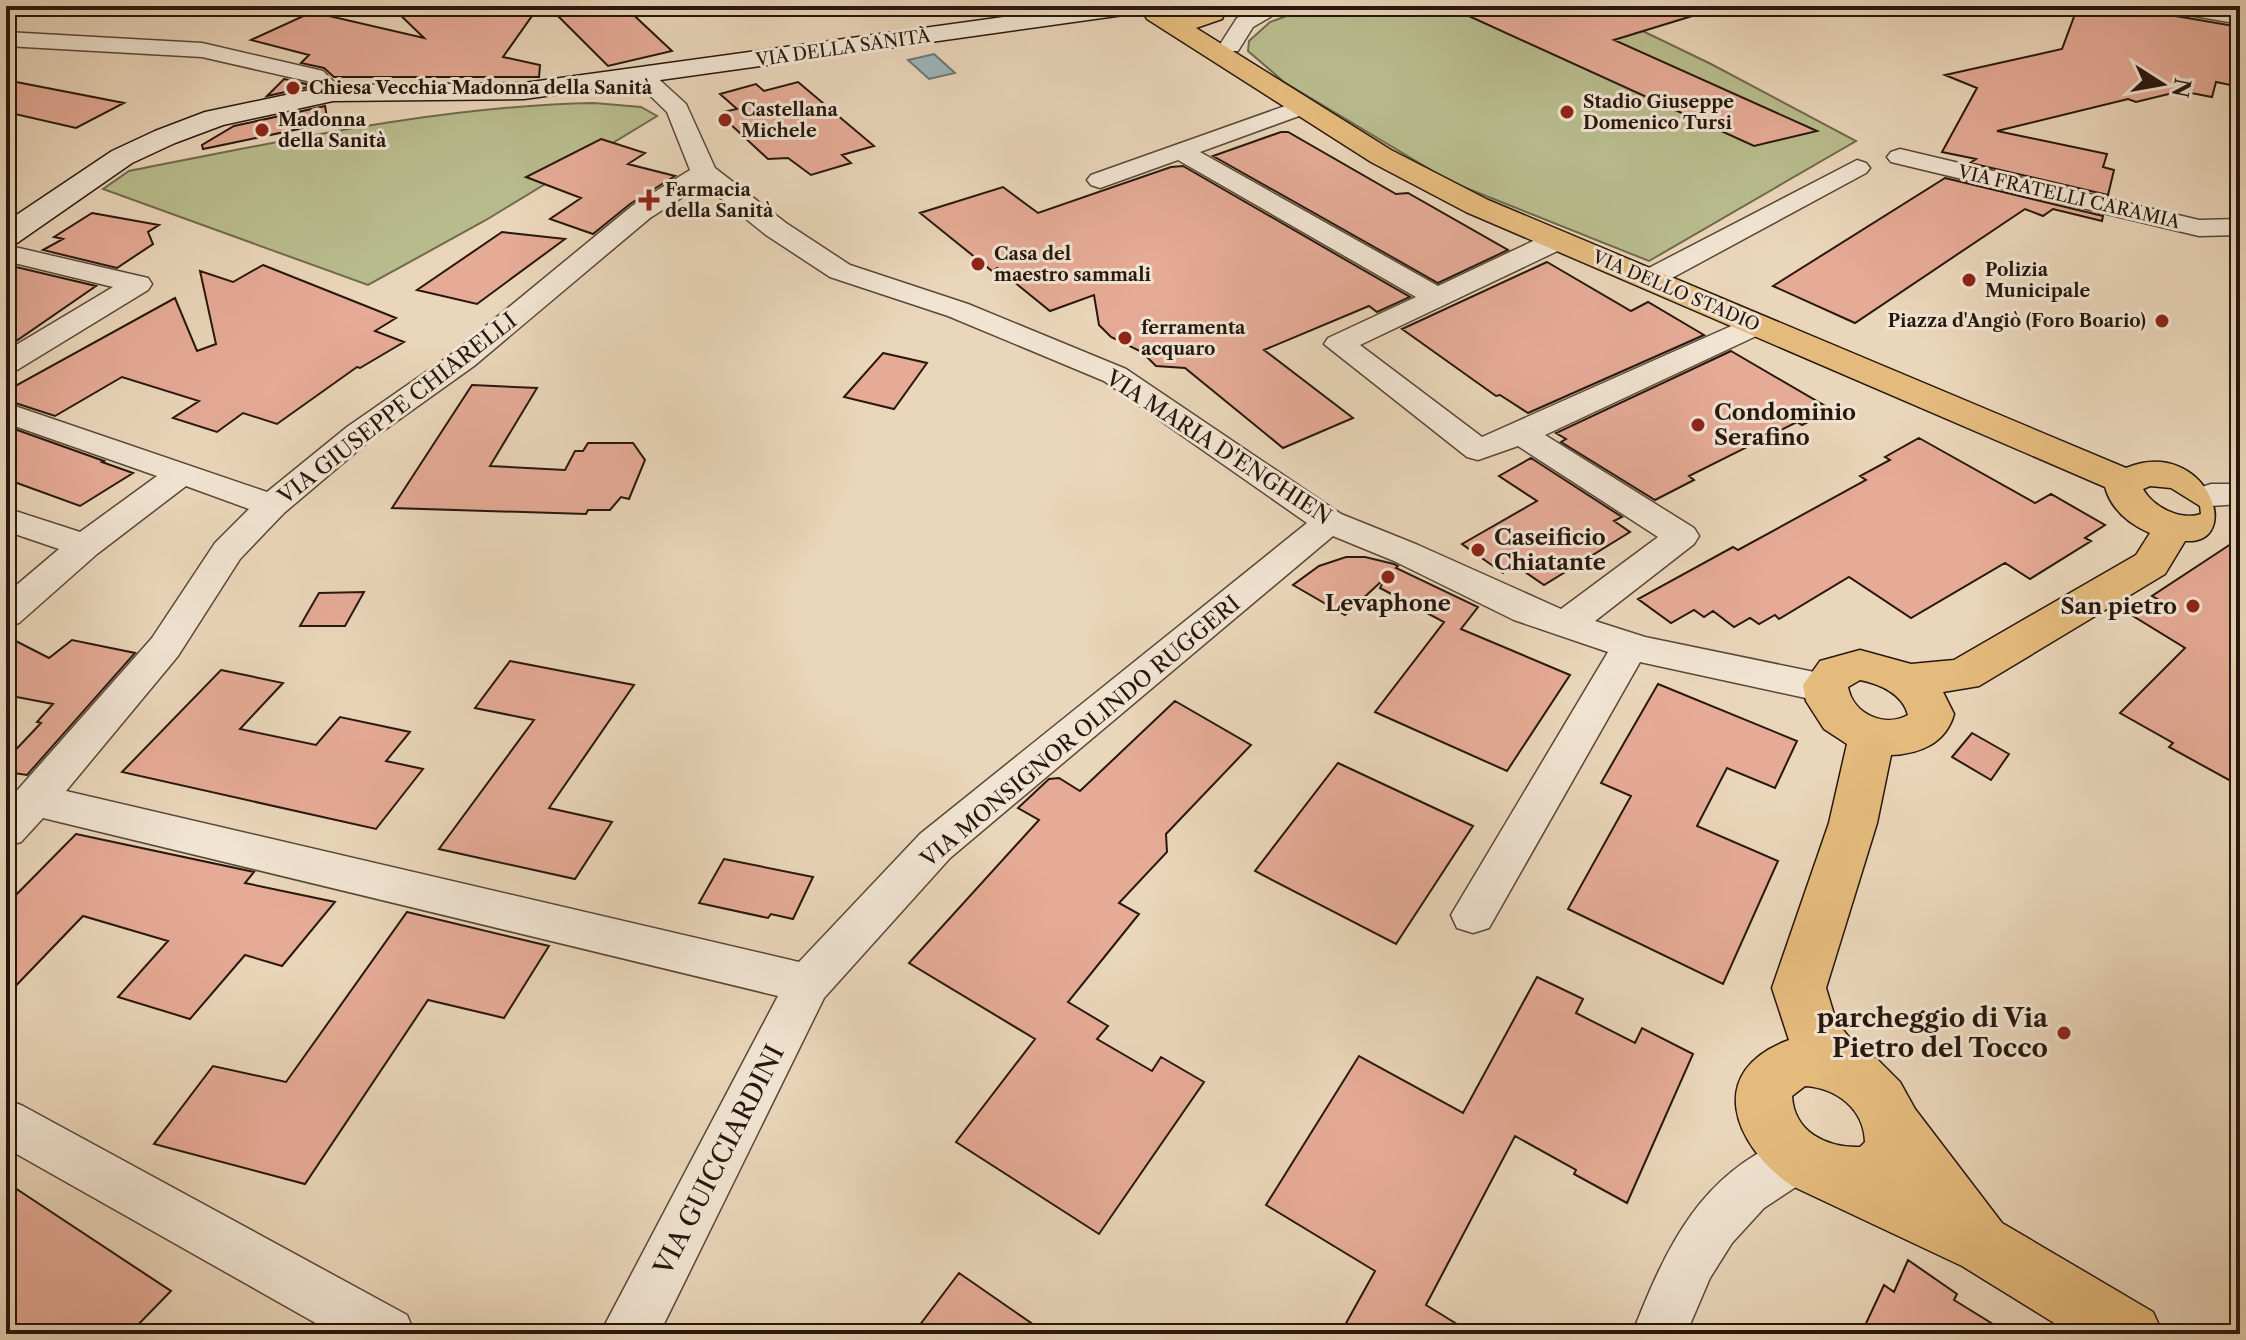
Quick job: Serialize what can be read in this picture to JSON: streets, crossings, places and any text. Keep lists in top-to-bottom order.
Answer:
{
  "streets": {
    "main road": ["VIA DELLA SANITÀ", "VIA DELLO STADIO"],
    "street": [
      "VIA FRATELLI CARAMIA",
      "VIA GIUSEPPE CHIARELLI",
      "VIA MARIA D'ENGHIEN",
      "VIA MONSIGNOR OLINDO RUGGERI",
      "VIA GUICCIARDINI"
    ]
  },
  "crossings": [
    ["VIA DELLA SANITÀ", "VIA DELLO STADIO"],
    ["VIA DELLA SANITÀ", "VIA MARIA D'ENGHIEN"],
    ["VIA GIUSEPPE CHIARELLI", "VIA MARIA D'ENGHIEN"],
    ["VIA MARIA D'ENGHIEN", "VIA MONSIGNOR OLINDO RUGGERI"],
    ["VIA MONSIGNOR OLINDO RUGGERI", "VIA GUICCIARDINI"]
  ],
  "places": {
    "other": [
      "Chiesa Vecchia Madonna della Sanità",
      "Stadio Giuseppe Domenico Tursi",
      "Castellana Michele",
      "Madonna della Sanità",
      "Casa del maestro sammali",
      "Polizia Municipale",
      "Piazza d'Angiò (Foro Boario)",
      "ferramenta acquaro",
      "Condominio Serafino",
      "Caseificio Chiatante",
      "Levaphone",
      "San pietro",
      "parcheggio di Via Pietro del Tocco"
    ],
    "health": ["Farmacia della Sanità"]
  },
  "north": "right"
}
